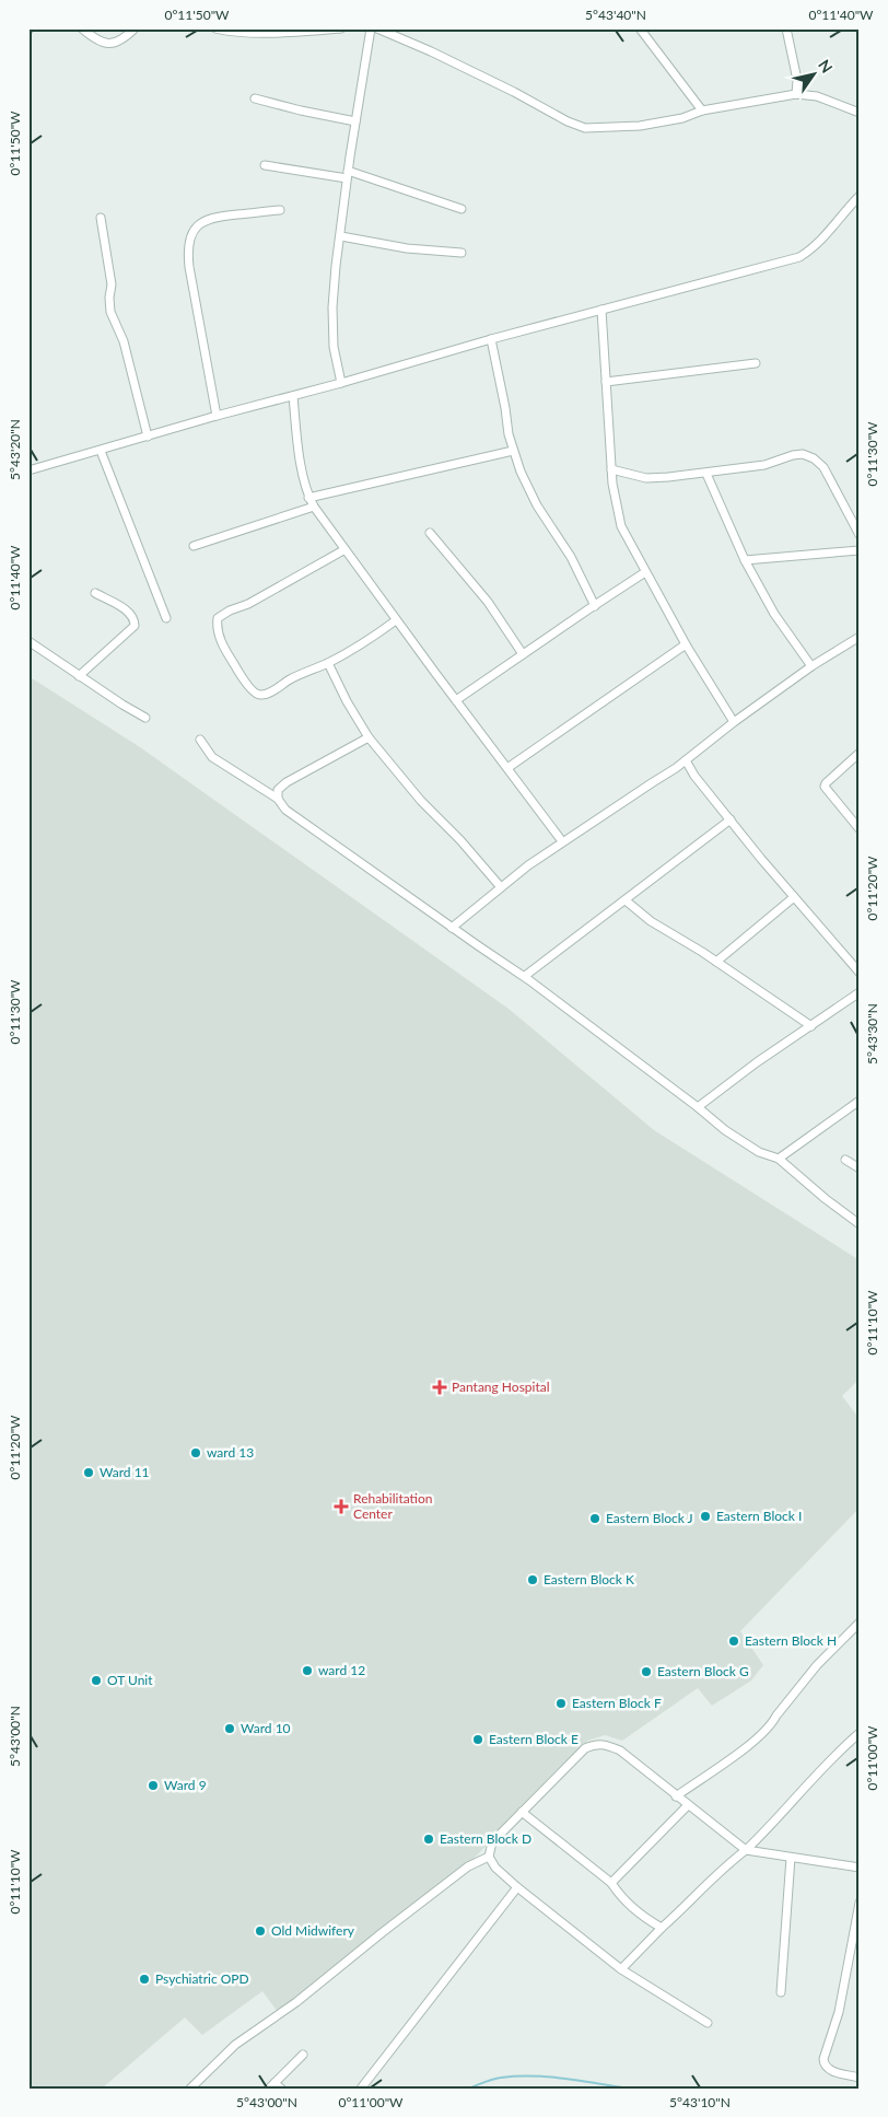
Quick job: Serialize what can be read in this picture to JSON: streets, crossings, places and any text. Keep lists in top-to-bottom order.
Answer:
{
  "places": {
    "health": ["Pantang Hospital", "Rehabilitation Center"],
    "other": [
      "ward 13",
      "Ward 11",
      "Eastern Block I",
      "Eastern Block J",
      "Eastern Block K",
      "Eastern Block H",
      "ward 12",
      "Eastern Block G",
      "OT Unit",
      "Eastern Block F",
      "Ward 10",
      "Eastern Block E",
      "Ward 9",
      "Eastern Block D",
      "Old Midwifery",
      "Psychiatric OPD"
    ]
  },
  "north": "top right",
  "coordinates": [
    "0°11'50\"W",
    "5°43'40\"N",
    "0°11'40\"W",
    "5°43'20\"N",
    "0°11'30\"W",
    "0°11'20\"W",
    "5°43'30\"N",
    "0°11'10\"W",
    "5°43'00\"N",
    "0°11'00\"W",
    "5°43'10\"N"
  ]
}
